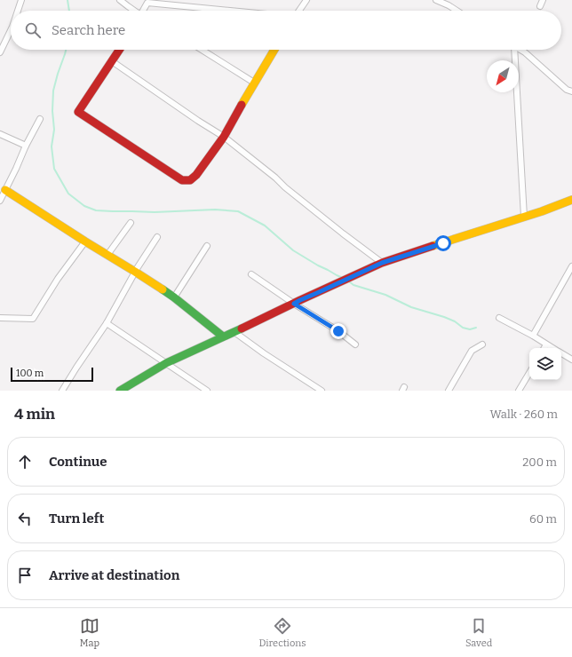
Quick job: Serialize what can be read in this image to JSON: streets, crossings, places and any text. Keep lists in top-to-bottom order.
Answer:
{
  "scale_bar": "100 m",
  "north": "bottom left",
  "page": {
    "search": "Search here",
    "scale": "100 m",
    "heading": ["4 min", "Walk · 260 m"],
    "list": [
      ["Continue", "200 m"],
      ["Turn left", "60 m"],
      "Arrive at destination"
    ],
    "nav": ["Map", "Directions", "Saved"]
  }
}
